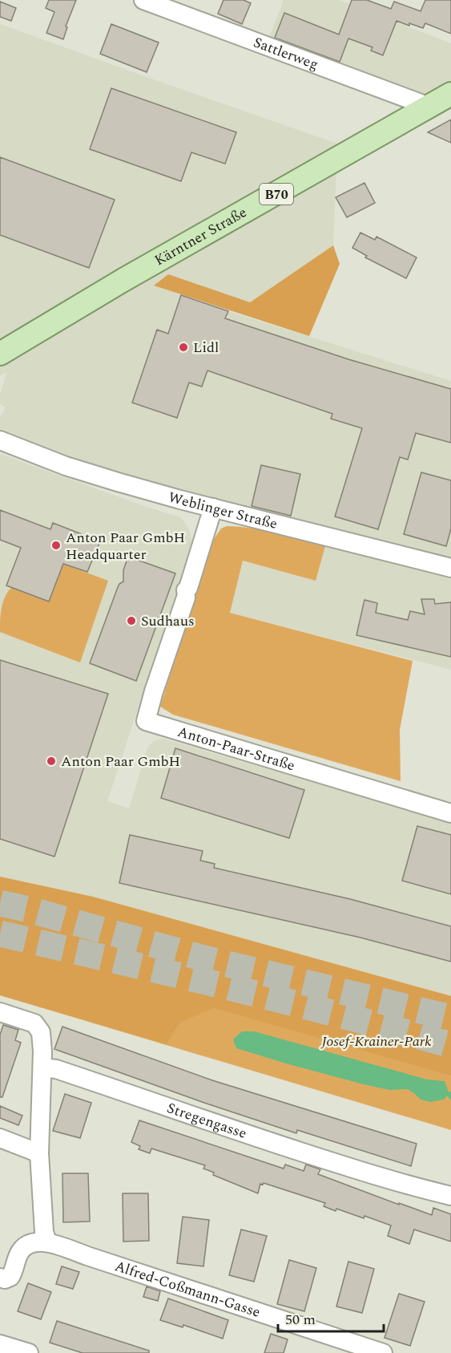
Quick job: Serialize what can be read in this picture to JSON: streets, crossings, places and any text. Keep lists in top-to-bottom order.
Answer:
{
  "streets": {
    "main road": ["B70", "Kärntner Straße"],
    "street": [
      "Sattlerweg",
      "Weblinger Straße",
      "Anton-Paar-Straße",
      "Stregengasse",
      "Alfred-Coßmann-Gasse"
    ]
  },
  "crossings": [
    ["Sattlerweg", "Kärntner Straße"],
    ["Weblinger Straße", "Anton-Paar-Straße"]
  ],
  "parks": ["Josef-Krainer-Park"],
  "places": [
    "Lidl",
    "Anton Paar GmbH Headquarter",
    "Sudhaus",
    "Anton Paar GmbH"
  ],
  "scale_bar": "50 m"
}
